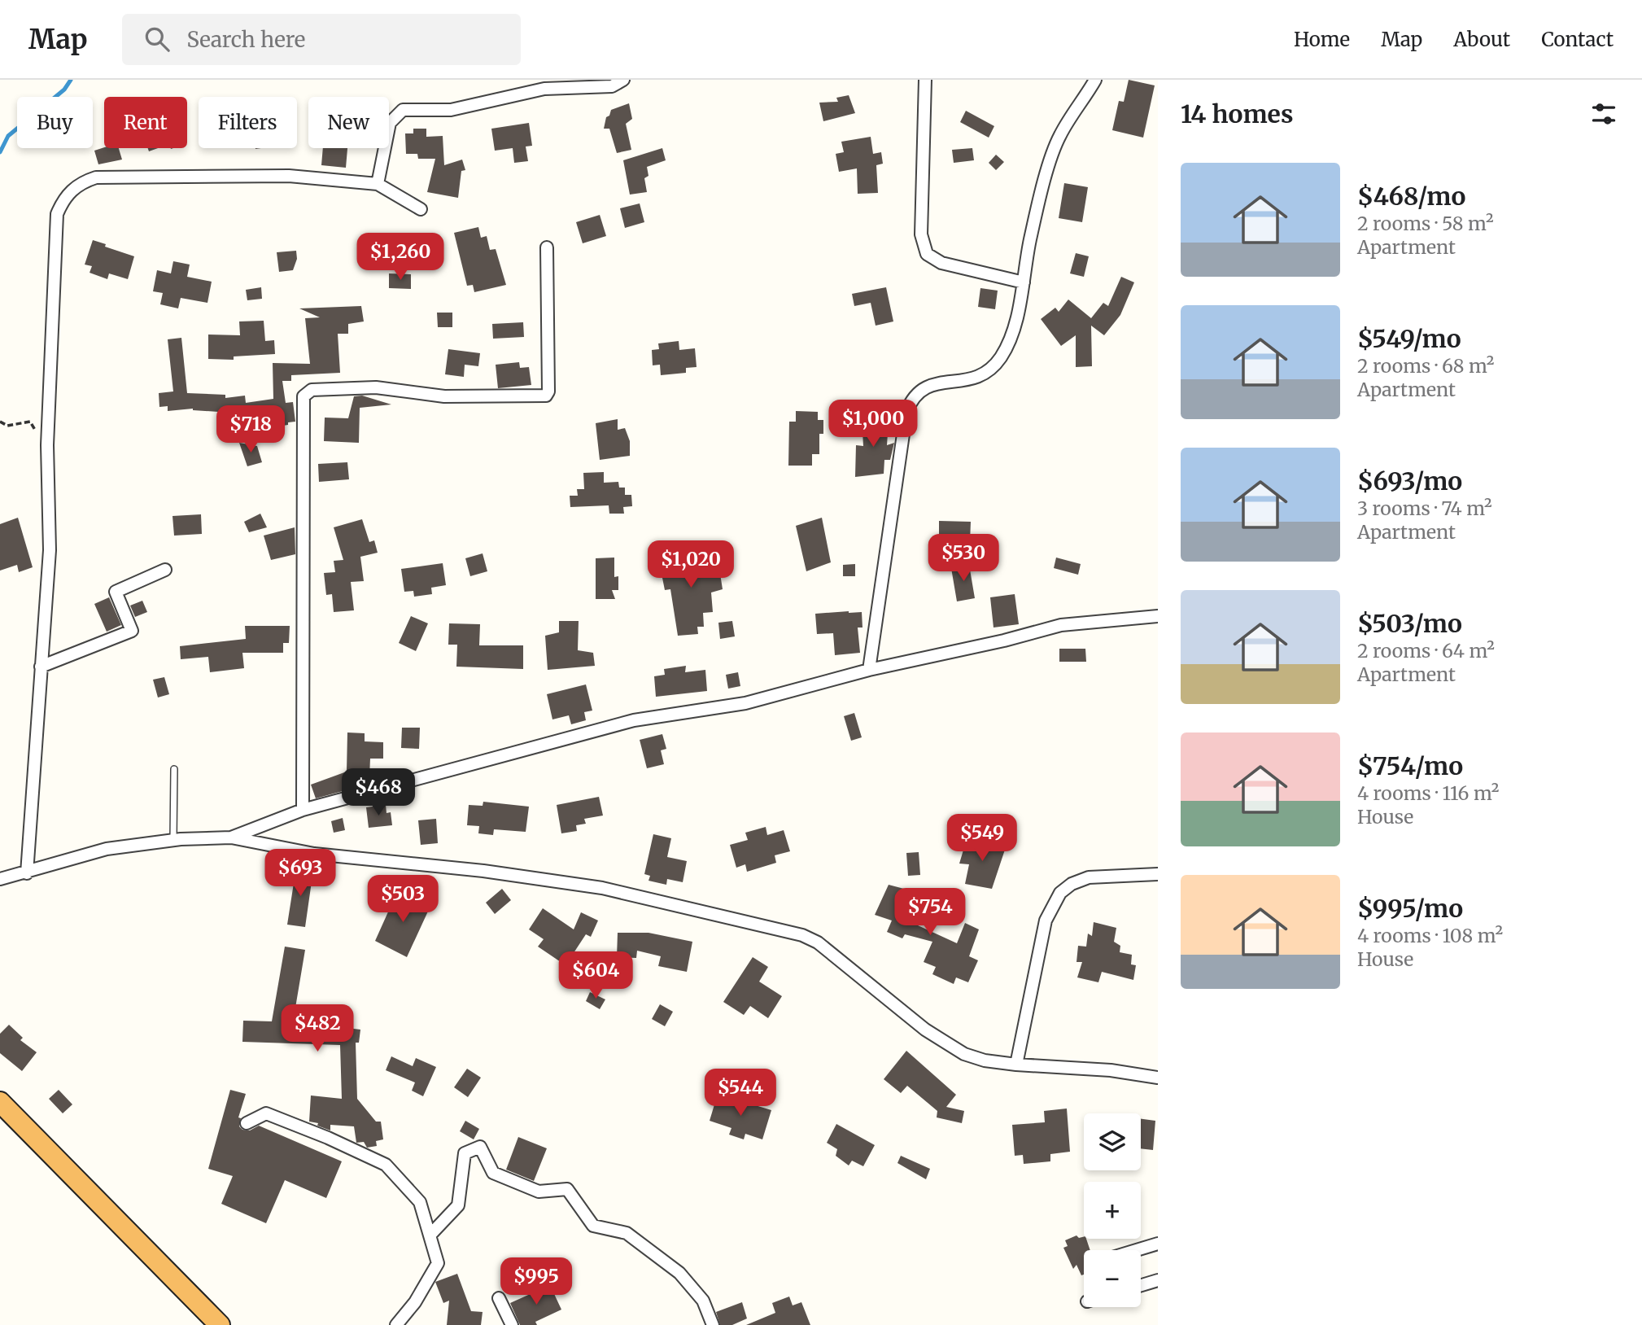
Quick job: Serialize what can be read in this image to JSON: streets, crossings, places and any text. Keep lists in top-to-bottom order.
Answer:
{
  "page": {
    "header": "Map",
    "search": "Search here",
    "nav": [
      "Home",
      "Map",
      "About",
      "Contact"
    ],
    "heading": "14 homes",
    "chip": [
      "Buy",
      "Rent",
      "Filters",
      "New"
    ],
    "list": [
      {
        "name": "$468/mo",
        "note": "2 rooms · 58 m² · Apartment"
      },
      {
        "name": "$549/mo",
        "note": "2 rooms · 68 m² · Apartment"
      },
      {
        "name": "$693/mo",
        "note": "3 rooms · 74 m² · Apartment"
      },
      {
        "name": "$503/mo",
        "note": "2 rooms · 64 m² · Apartment"
      },
      {
        "name": "$754/mo",
        "note": "4 rooms · 116 m² · House"
      },
      {
        "name": "$995/mo",
        "note": "4 rooms · 108 m² · House"
      }
    ],
    "price": [
      "$1,260",
      "$1,000",
      "$718",
      "$530",
      "$1,020",
      "$468",
      "$549",
      "$693",
      "$503",
      "$754",
      "$604",
      "$482",
      "$544",
      "$995"
    ],
    "map_buttons": ["+", "−"]
  }
}
